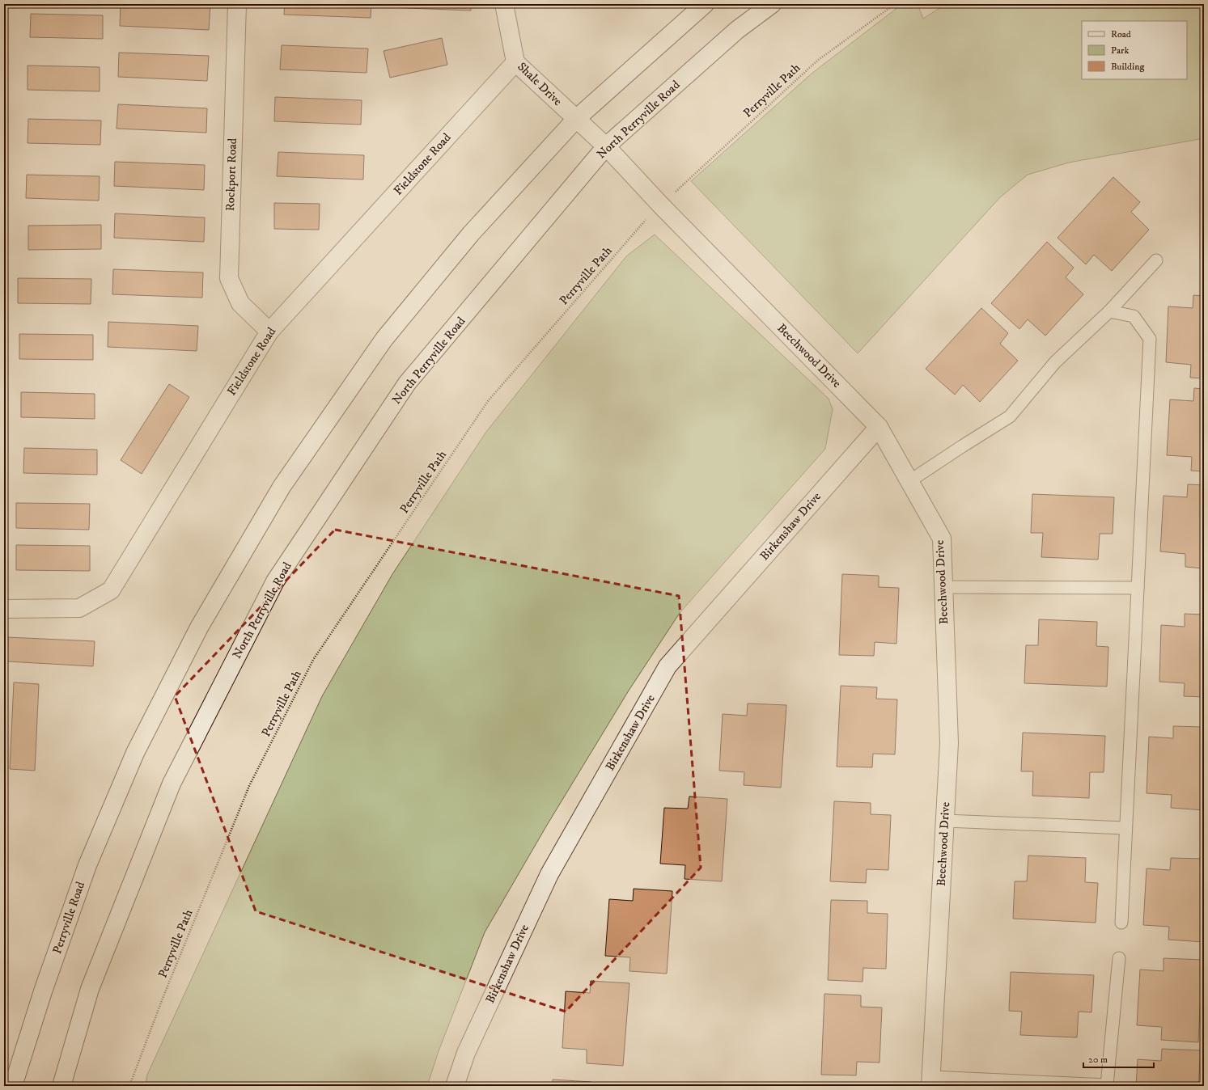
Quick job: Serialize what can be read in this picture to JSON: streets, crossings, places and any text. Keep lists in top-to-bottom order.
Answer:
{
  "streets": {
    "street": [
      "Shale Drive",
      "North Perryville Road",
      "Fieldstone Road",
      "Rockport Road",
      "Beechwood Drive",
      "Birkenshaw Drive",
      "Perryville Road"
    ],
    "path": ["Perryville Path"]
  },
  "crossings": [
    ["Shale Drive", "North Perryville Road"],
    ["Shale Drive", "Fieldstone Road"],
    ["Shale Drive", "Beechwood Drive"],
    ["Shale Drive", "Perryville Road"],
    ["Perryville Path", "Beechwood Drive"],
    ["North Perryville Road", "Beechwood Drive"],
    ["Fieldstone Road", "Rockport Road"],
    ["Beechwood Drive", "Birkenshaw Drive"]
  ],
  "legend": ["Road", "Park", "Building"],
  "scale_bar": "20 m"
}
